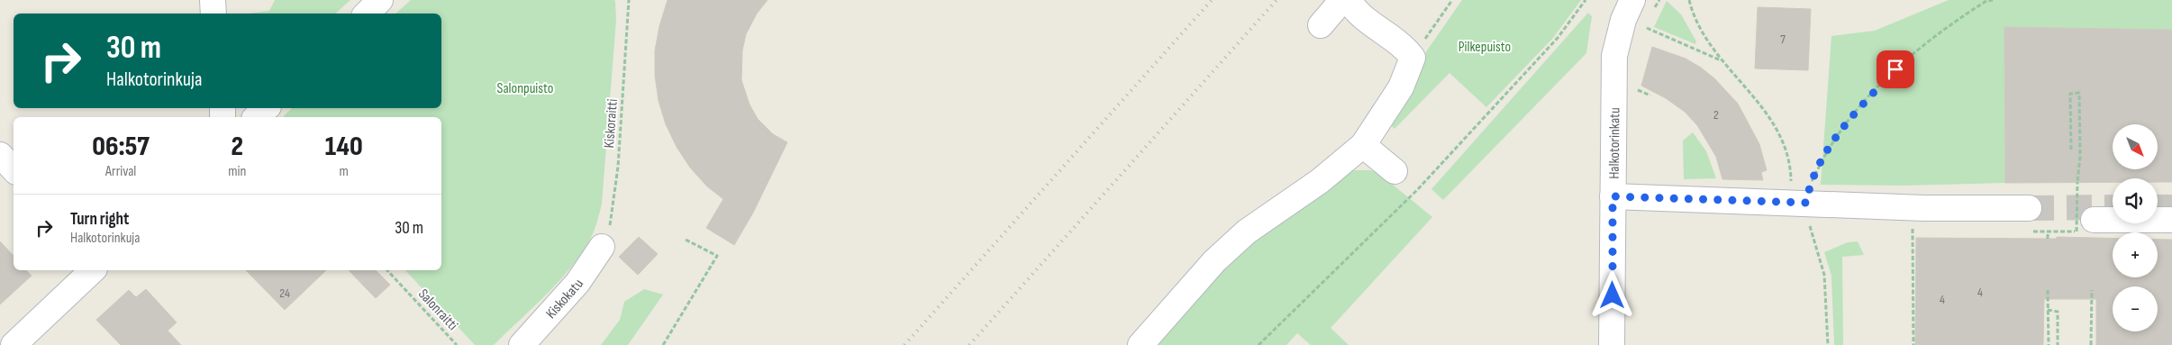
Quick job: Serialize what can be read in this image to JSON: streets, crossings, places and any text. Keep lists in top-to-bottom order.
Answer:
{
  "streets": {
    "street": ["Halkotorinkatu", "Kiskokatu"],
    "path": ["Kiskoraitti", "Salonraitti"]
  },
  "crossings": [
    ["Kiskoraitti", "Kiskokatu"]
  ],
  "parks": ["Pilkepuisto", "Salonpuisto"],
  "house_numbers": [
    "7",
    "2",
    "4",
    "24",
    "4"
  ],
  "north": "bottom right",
  "page": {
    "turn": ["30 m", "Halkotorinkuja"],
    "eta": [
      "06:57",
      "Arrival",
      "2",
      "min",
      "140",
      "m"
    ],
    "map_buttons": ["+", "−"],
    "list": [
      {
        "name": "Turn right",
        "note": "Halkotorinkuja",
        "value": "30 m"
      }
    ]
  }
}
